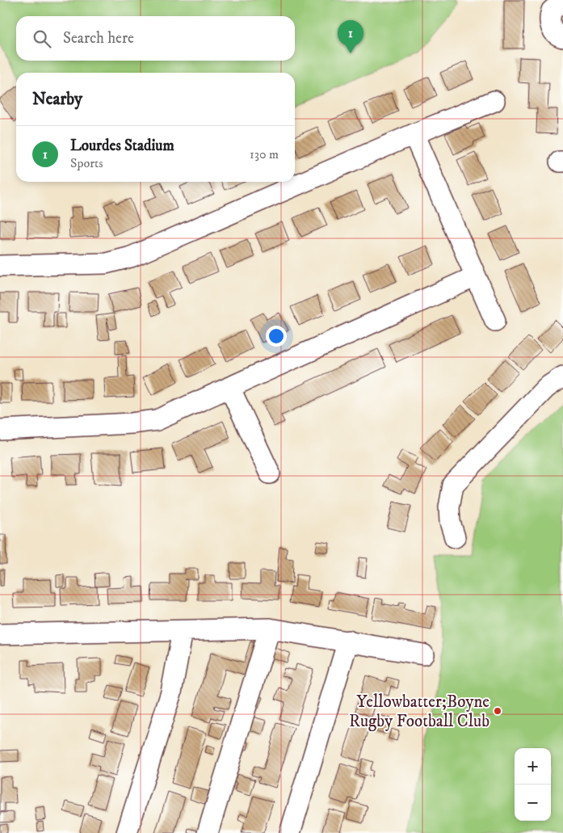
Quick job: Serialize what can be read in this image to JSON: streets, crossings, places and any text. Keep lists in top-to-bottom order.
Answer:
{
  "places": ["Yellowbatter;Boyne Rugby Football Club"],
  "page": {
    "search": "Search here",
    "pins": "1",
    "heading": "Nearby",
    "list": [
      {
        "mark": "1",
        "name": "Lourdes Stadium",
        "note": "Sports",
        "value": "130 m"
      }
    ],
    "map_buttons": ["+", "−"]
  }
}
